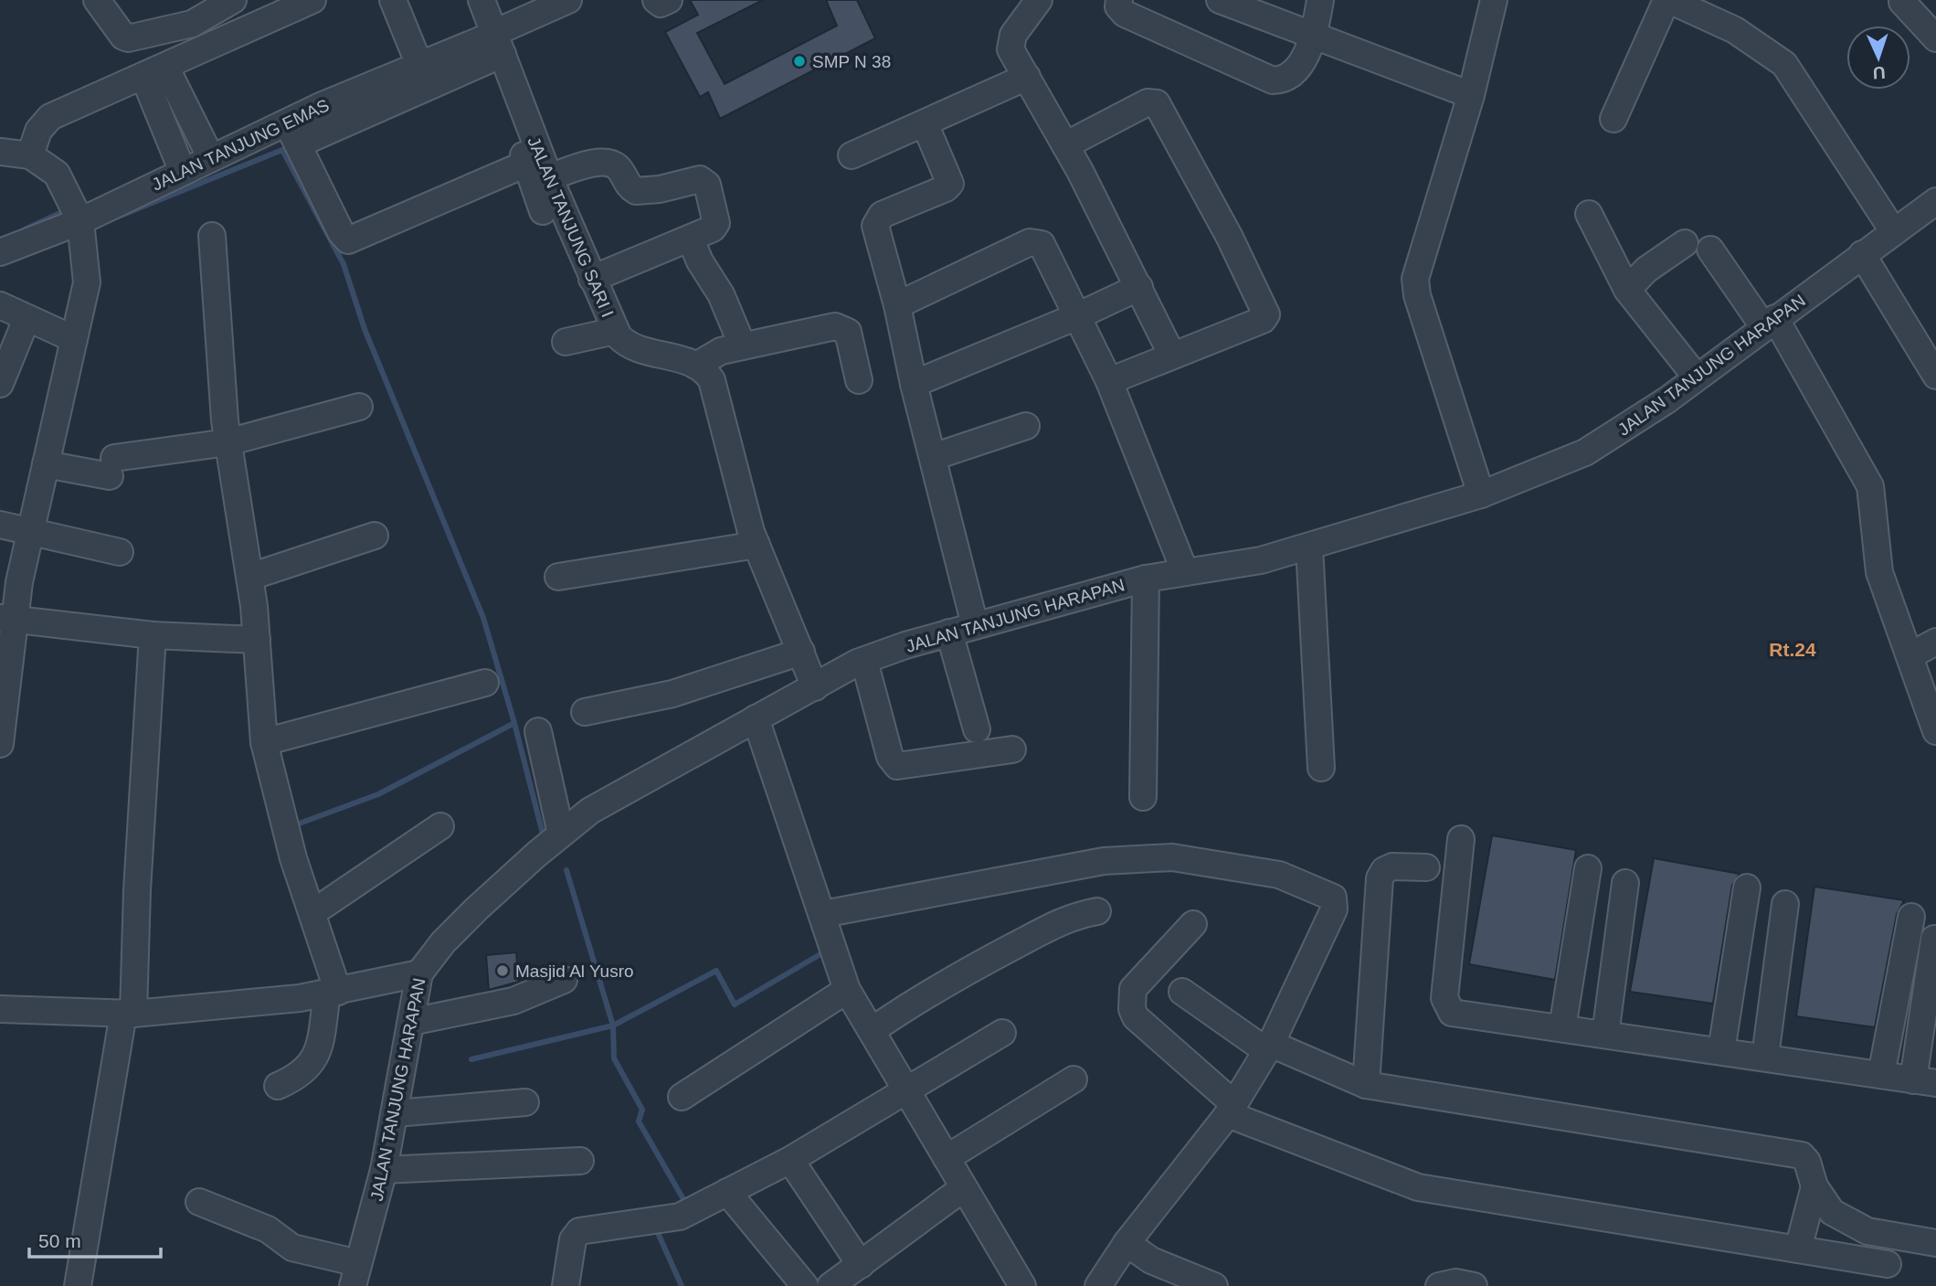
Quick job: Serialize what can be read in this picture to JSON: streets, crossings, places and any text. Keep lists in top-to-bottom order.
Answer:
{
  "streets": {
    "street": ["JALAN TANJUNG EMAS", "JALAN TANJUNG SARI I", "JALAN TANJUNG HARAPAN"]
  },
  "crossings": [
    ["JALAN TANJUNG EMAS", "JALAN TANJUNG SARI I"]
  ],
  "districts": ["Rt.24"],
  "places": ["SMP N 38", "Masjid Al Yusro"],
  "scale_bar": "50 m",
  "north": "bottom"
}
